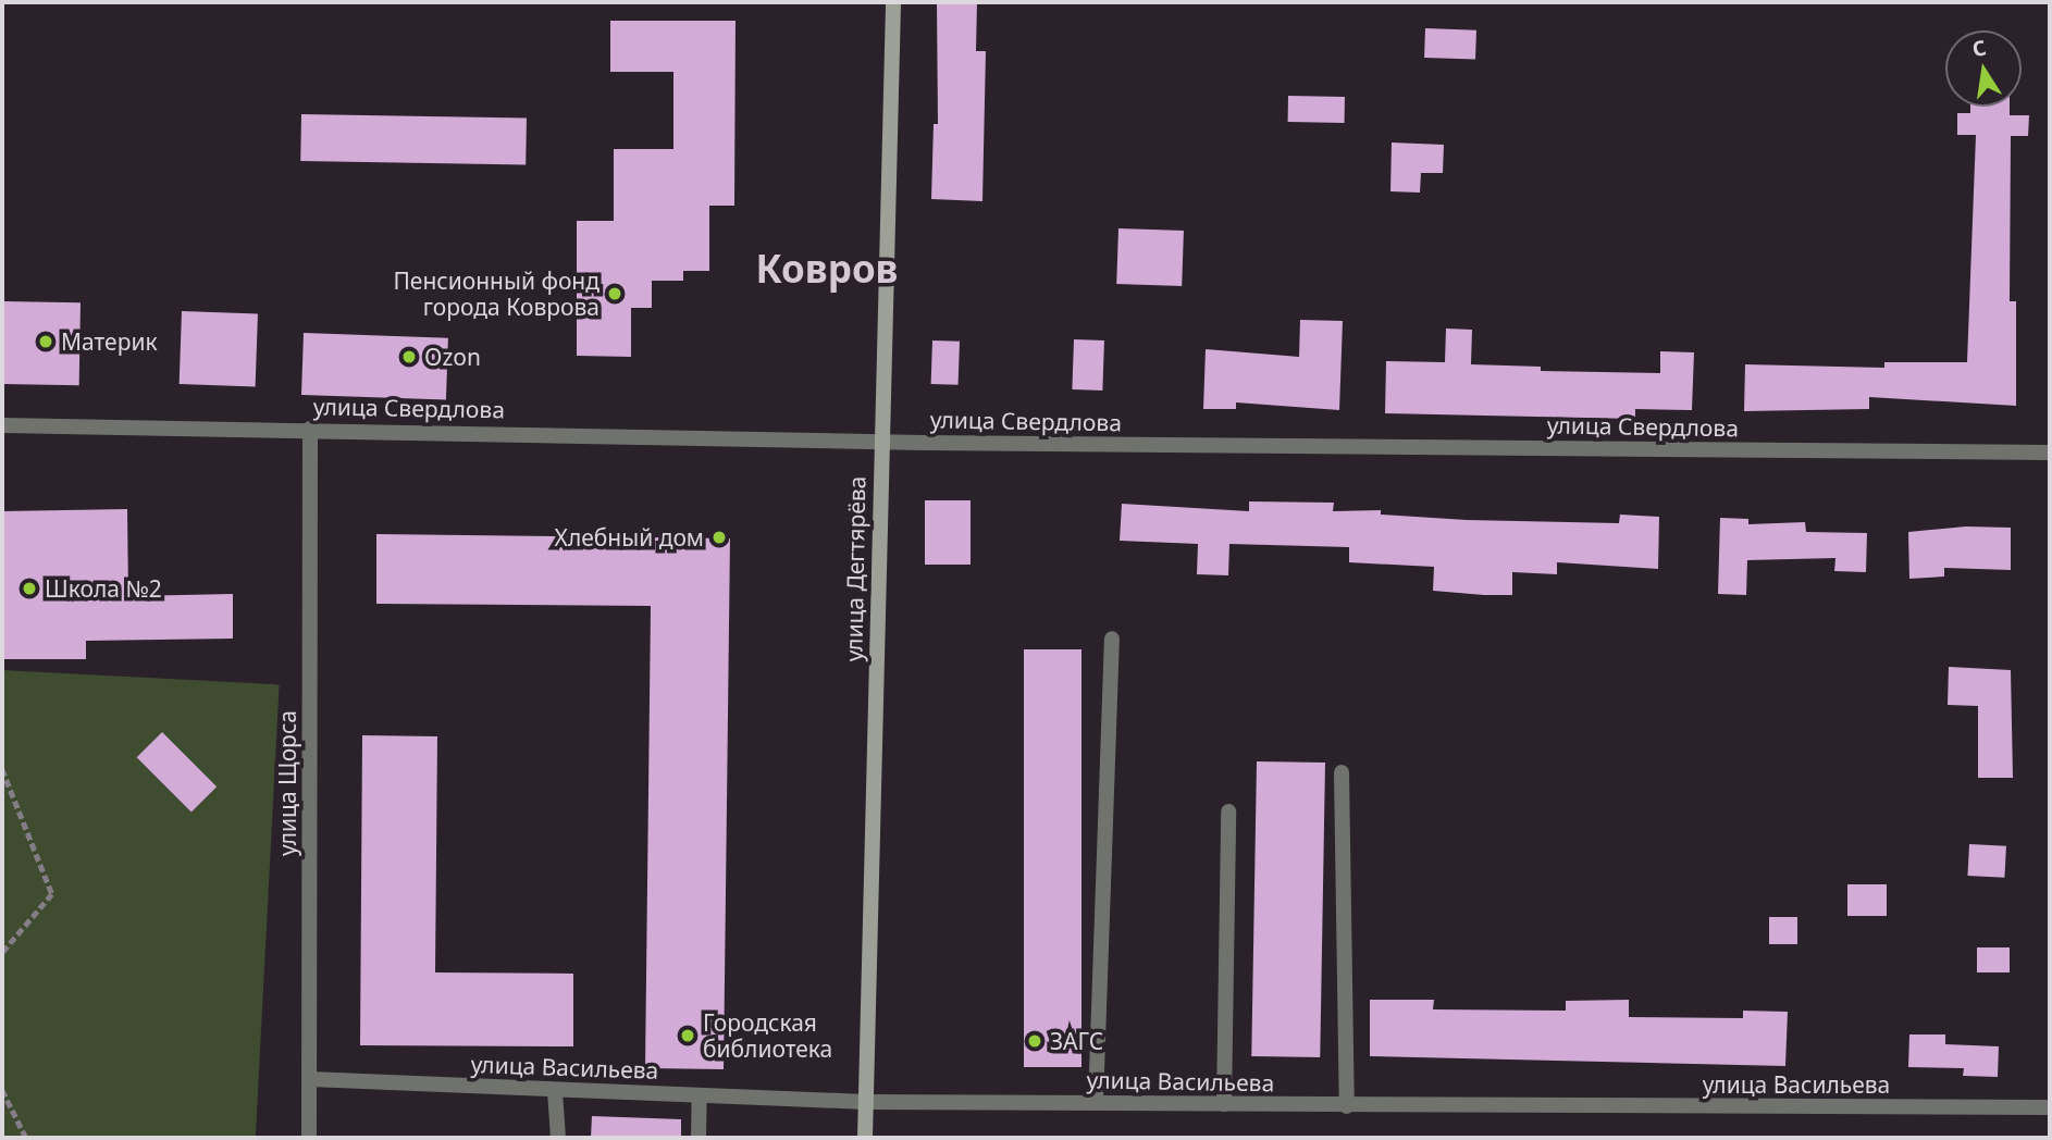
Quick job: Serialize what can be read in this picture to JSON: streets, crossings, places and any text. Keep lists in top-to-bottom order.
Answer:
{
  "streets": {
    "main road": ["улица Дегтярёва"],
    "street": ["улица Свердлова", "улица Щорса", "улица Васильева"]
  },
  "crossings": [
    ["улица Свердлова", "улица Дегтярёва"],
    ["улица Свердлова", "улица Щорса"],
    ["улица Дегтярёва", "улица Васильева"],
    ["улица Щорса", "улица Васильева"]
  ],
  "districts": ["Ковров"],
  "places": [
    "Пенсионный фонд города Коврова",
    "Материк",
    "Ozon",
    "Хлебный дом",
    "Школа №2",
    "Городская библиотека",
    "ЗАГС"
  ],
  "north": "top"
}
